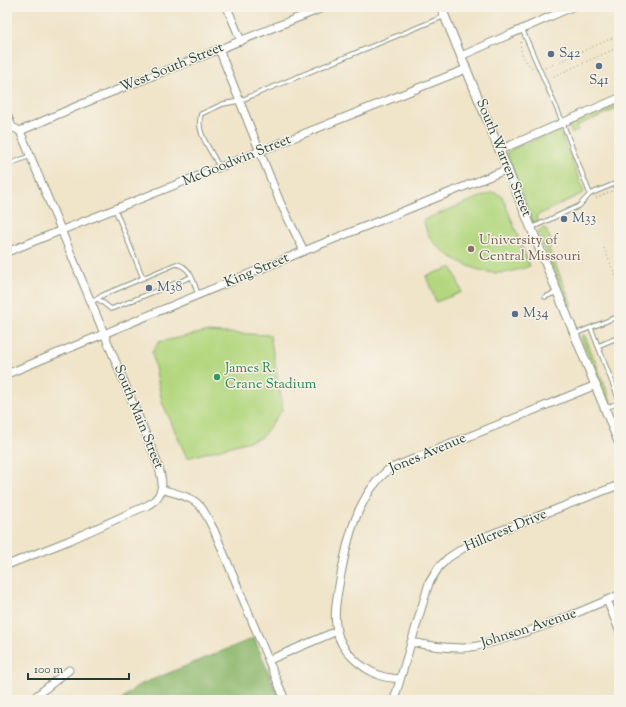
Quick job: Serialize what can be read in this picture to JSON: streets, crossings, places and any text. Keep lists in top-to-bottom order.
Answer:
{
  "streets": {
    "street": [
      "West South Street",
      "South Warren Street",
      "McGoodwin Street",
      "King Street",
      "South Main Street",
      "Jones Avenue",
      "Hillcrest Drive",
      "Johnson Avenue"
    ]
  },
  "crossings": [
    ["West South Street", "South Main Street"],
    ["South Warren Street", "McGoodwin Street"],
    ["South Warren Street", "King Street"],
    ["South Warren Street", "Jones Avenue"],
    ["McGoodwin Street", "South Main Street"],
    ["King Street", "South Main Street"],
    ["Jones Avenue", "Hillcrest Drive"],
    ["Hillcrest Drive", "Johnson Avenue"]
  ],
  "places": [
    "S42",
    "S41",
    "M33",
    "University of Central Missouri",
    "M38",
    "M34",
    "James R. Crane Stadium"
  ],
  "scale_bar": "100 m"
}
